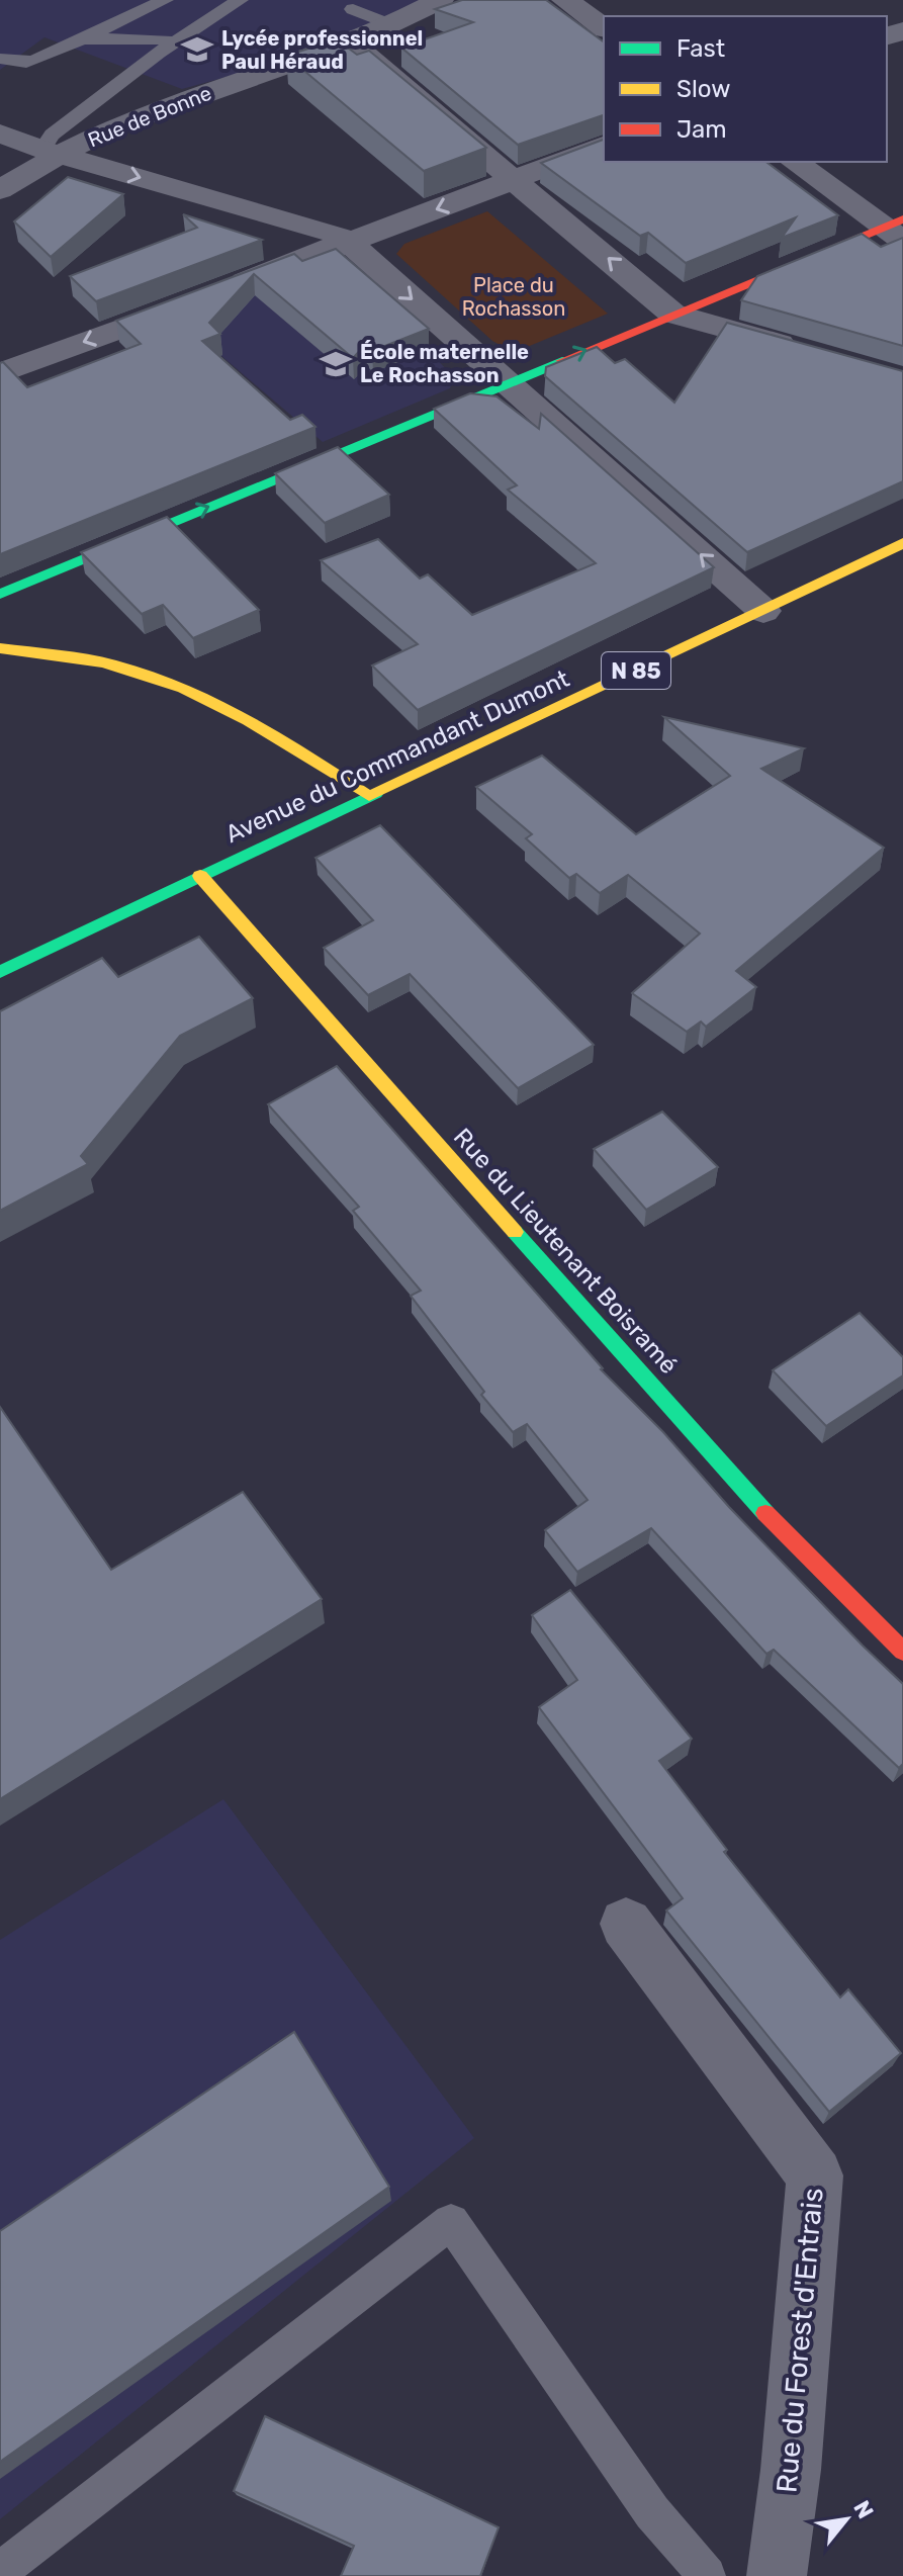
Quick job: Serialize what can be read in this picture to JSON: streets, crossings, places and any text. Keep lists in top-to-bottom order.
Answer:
{
  "streets": {
    "street": [
      "Rue de Bonne",
      "N 85",
      "Avenue du Commandant Dumont",
      "Rue du Lieutenant Boisramé",
      "Rue du Forest d'Entrais"
    ]
  },
  "crossings": [
    ["Avenue du Commandant Dumont", "Rue du Lieutenant Boisramé"]
  ],
  "parks": ["Place du Rochasson"],
  "places": {
    "school or university": ["Lycée professionnel Paul Héraud", "École maternelle Le Rochasson"]
  },
  "legend": ["Fast", "Slow", "Jam"],
  "north": "top right"
}
